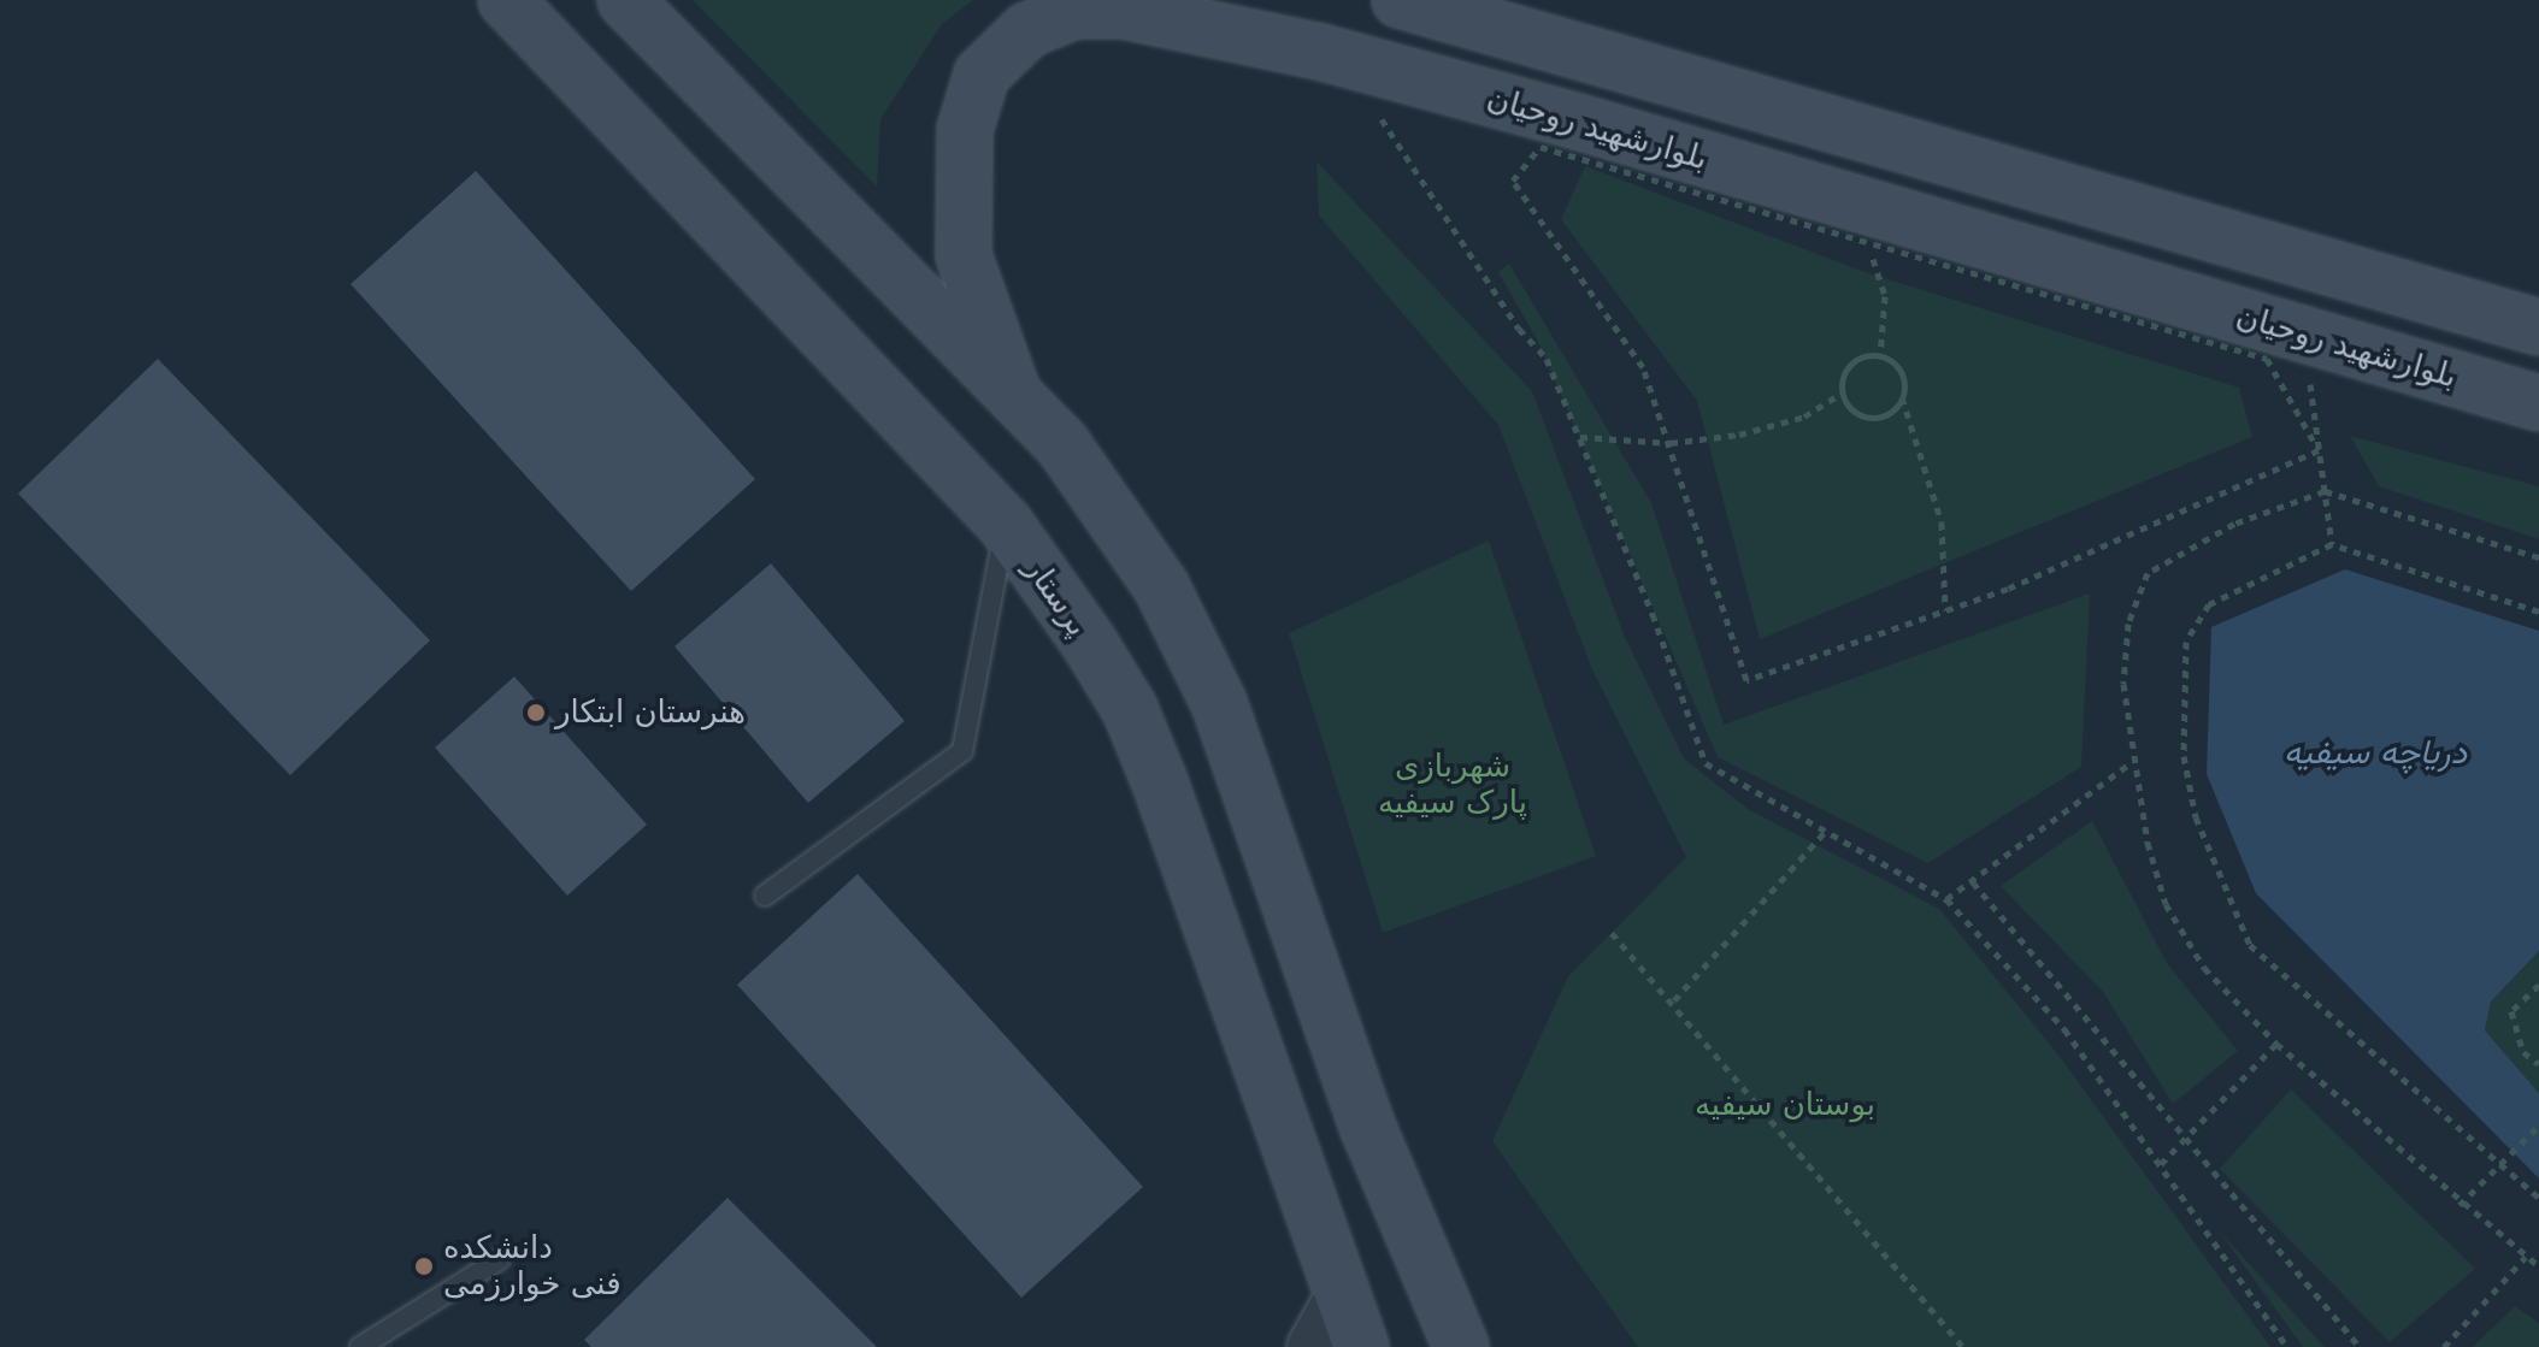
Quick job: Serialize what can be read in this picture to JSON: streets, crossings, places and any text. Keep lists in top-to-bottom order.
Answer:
{
  "streets": {
    "main road": ["بلوارشهید روحیان", "پرستار"]
  },
  "water": ["دریاچه سیفیه"],
  "parks": ["شهربازی پارک سیفیه", "بوستان سیفیه"],
  "places": ["هنرستان ابتکار", "دانشکده فنی خوارزمی"]
}
